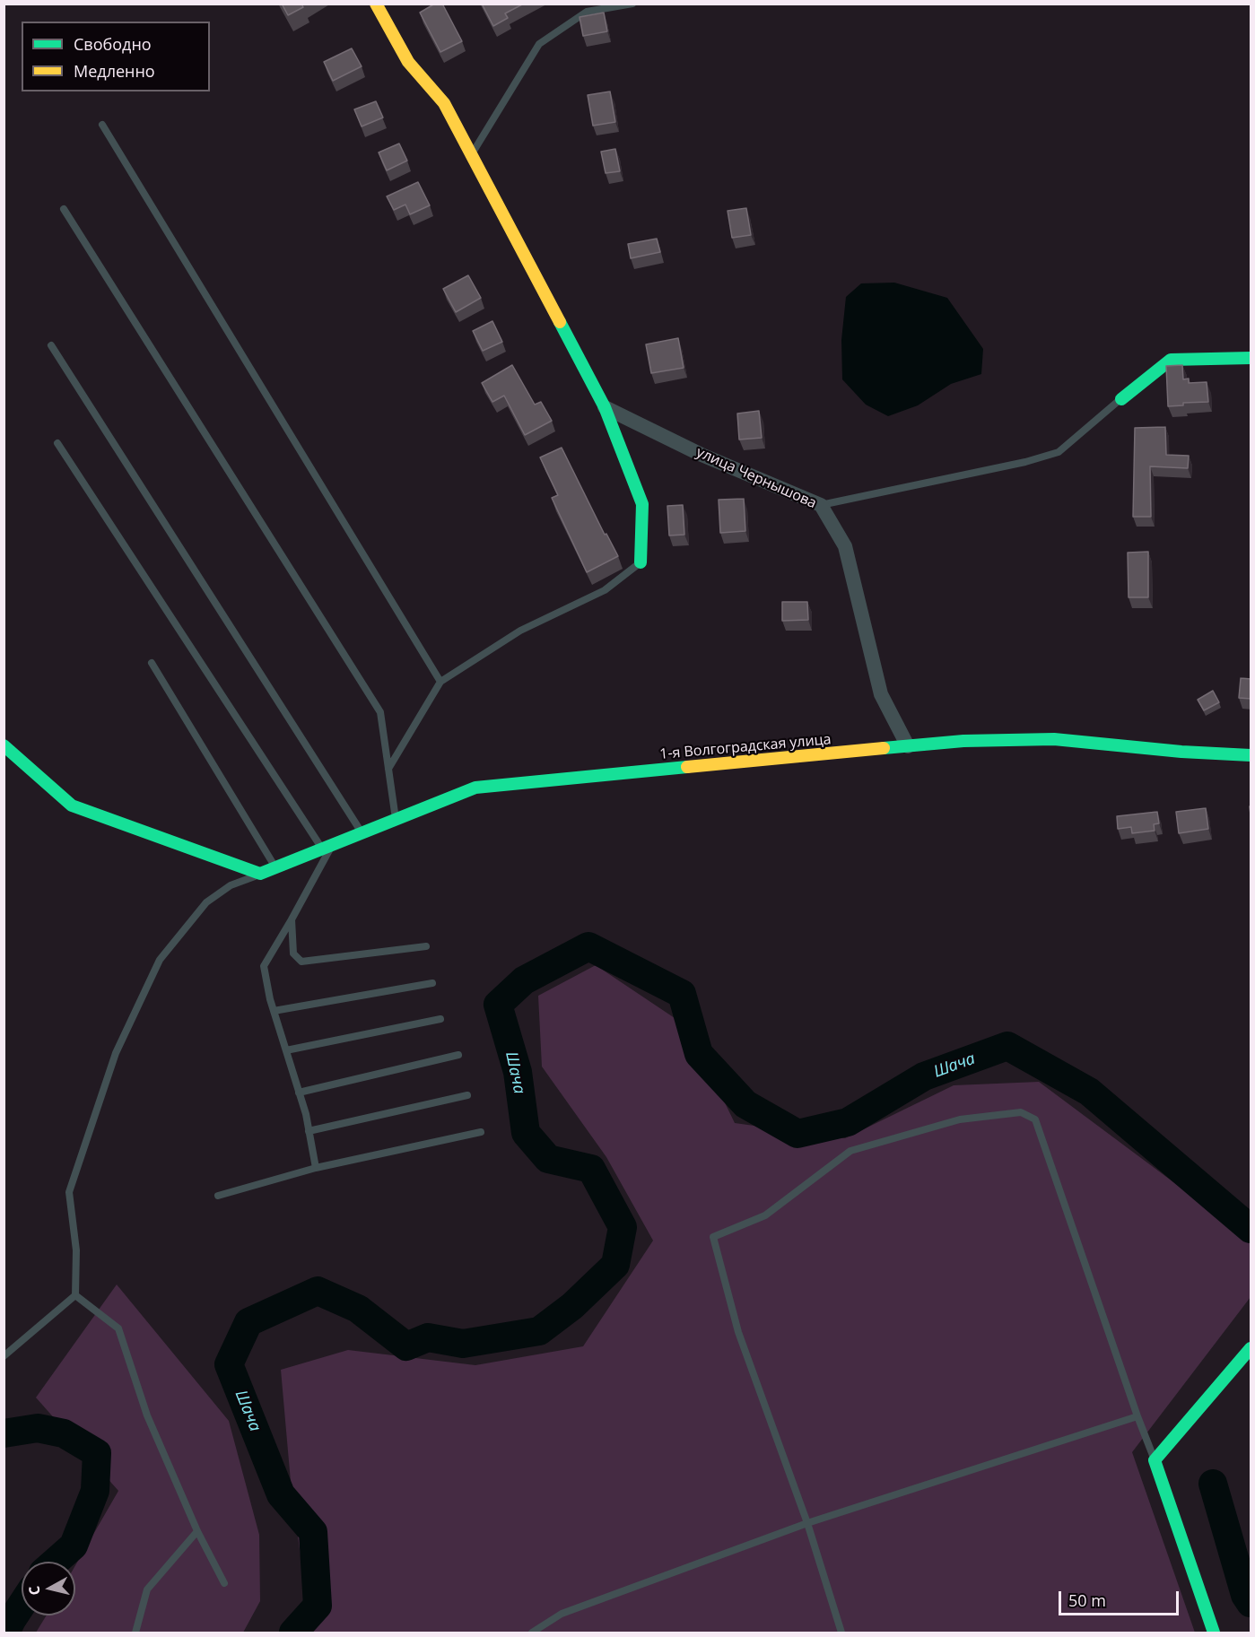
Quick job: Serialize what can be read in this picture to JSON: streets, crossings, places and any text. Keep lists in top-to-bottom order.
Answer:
{
  "streets": {
    "street": ["улица Чернышова", "1-я Волгоградская улица"]
  },
  "crossings": [
    ["улица Чернышова", "1-я Волгоградская улица"]
  ],
  "water": ["Шача"],
  "legend": ["Свободно", "Медленно"],
  "scale_bar": "50 m",
  "north": "left"
}
